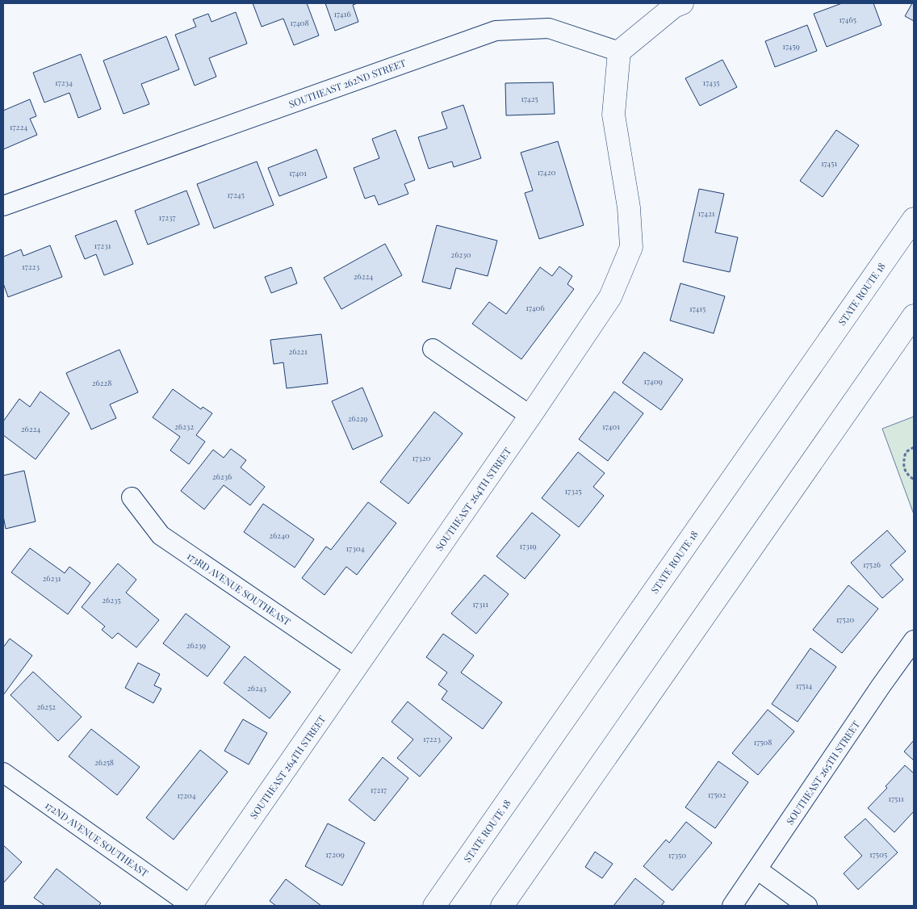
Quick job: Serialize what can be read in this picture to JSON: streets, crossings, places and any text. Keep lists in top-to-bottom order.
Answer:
{
  "streets": {
    "main road": ["STATE ROUTE 18", "SOUTHEAST 264TH STREET"],
    "street": [
      "SOUTHEAST 262ND STREET",
      "173RD AVENUE SOUTHEAST",
      "SOUTHEAST 265TH STREET",
      "172ND AVENUE SOUTHEAST"
    ]
  },
  "crossings": [
    ["SOUTHEAST 262ND STREET", "SOUTHEAST 264TH STREET"],
    ["SOUTHEAST 264TH STREET", "173RD AVENUE SOUTHEAST"],
    ["SOUTHEAST 264TH STREET", "172ND AVENUE SOUTHEAST"]
  ],
  "house_numbers": [
    "17416",
    "17465",
    "17408",
    "17459",
    "17234",
    "17435",
    "17425",
    "17224",
    "17451",
    "17420",
    "17401",
    "17245",
    "17421",
    "17237",
    "17231",
    "26230",
    "17223",
    "26224",
    "17406",
    "17415",
    "26221",
    "17409",
    "26228",
    "26229",
    "26232",
    "17401",
    "26224",
    "17320",
    "26236",
    "17325",
    "26240",
    "17319",
    "17304",
    "17526",
    "26231",
    "26235",
    "17311",
    "17520",
    "26239",
    "17514",
    "26243",
    "26252",
    "17223",
    "17508",
    "26258",
    "17217",
    "17502",
    "17204",
    "17511",
    "17209",
    "17505",
    "17350"
  ]
}
